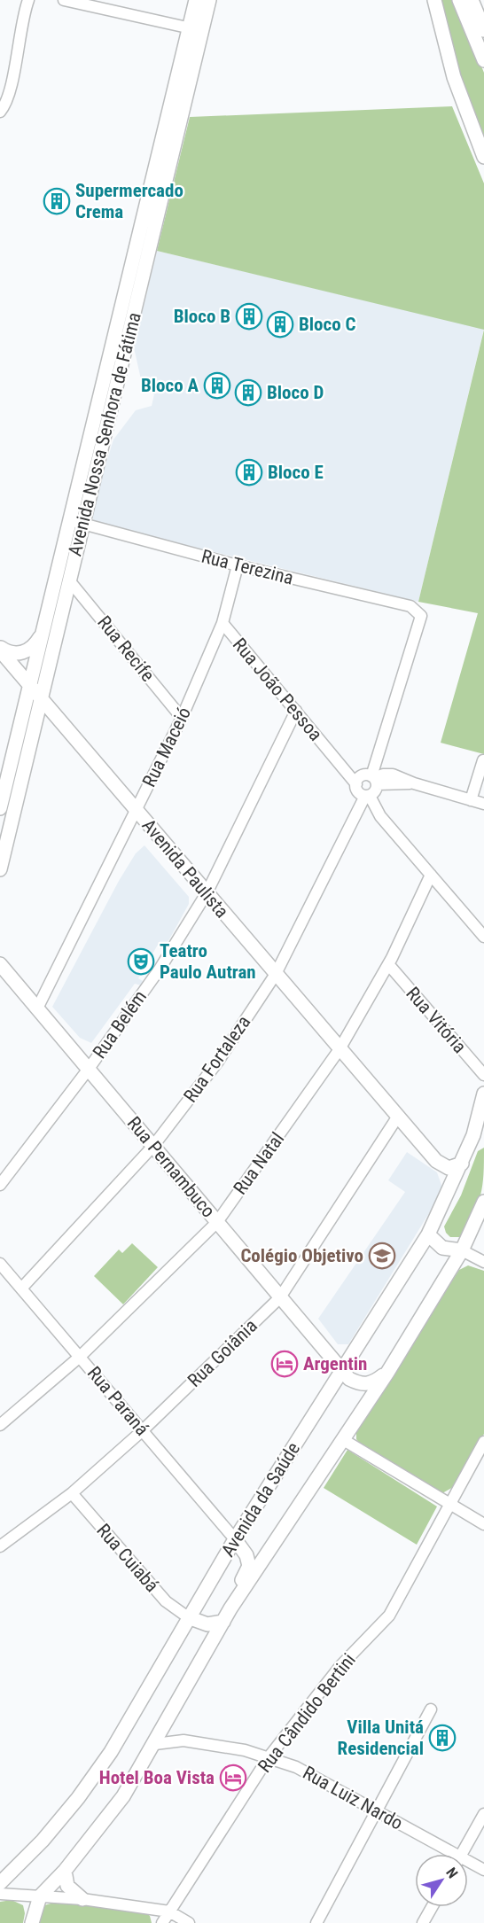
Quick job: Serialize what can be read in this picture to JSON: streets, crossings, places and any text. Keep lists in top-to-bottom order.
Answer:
{
  "streets": {
    "main road": [
      "Avenida Nossa Senhora de Fátima",
      "Avenida Paulista",
      "Rua Pernambuco",
      "Avenida da Saúde"
    ],
    "street": [
      "Rua Terezina",
      "Rua Recife",
      "Rua João Pessoa",
      "Rua Maceió",
      "Rua Vitória",
      "Rua Belém",
      "Rua Fortaleza",
      "Rua Natal",
      "Rua Goiânia",
      "Rua Paraná",
      "Rua Cuiabá",
      "Rua Cândido Bertini",
      "Rua Luiz Nardo"
    ]
  },
  "crossings": [
    ["Avenida Nossa Senhora de Fátima", "Rua Terezina"],
    ["Avenida Nossa Senhora de Fátima", "Rua Recife"],
    ["Avenida Nossa Senhora de Fátima", "Avenida Paulista"],
    ["Rua Terezina", "Rua Maceió"],
    ["Rua Terezina", "Rua Fortaleza"],
    ["Rua Recife", "Rua Maceió"],
    ["Rua João Pessoa", "Rua Maceió"],
    ["Rua João Pessoa", "Rua Belém"],
    ["Rua João Pessoa", "Rua Fortaleza"],
    ["Rua João Pessoa", "Rua Natal"],
    ["Rua Maceió", "Avenida Paulista"],
    ["Rua Maceió", "Rua Pernambuco"],
    ["Avenida Paulista", "Rua Belém"],
    ["Avenida Paulista", "Rua Fortaleza"],
    ["Avenida Paulista", "Rua Natal"],
    ["Avenida Paulista", "Rua Goiânia"],
    ["Avenida Paulista", "Avenida da Saúde"],
    ["Rua Vitória", "Rua Natal"],
    ["Rua Belém", "Rua Pernambuco"],
    ["Rua Fortaleza", "Rua Pernambuco"],
    ["Rua Fortaleza", "Rua Paraná"],
    ["Rua Natal", "Rua Pernambuco"],
    ["Rua Natal", "Rua Paraná"],
    ["Rua Pernambuco", "Rua Goiânia"],
    ["Rua Pernambuco", "Avenida da Saúde"],
    ["Rua Goiânia", "Rua Paraná"],
    ["Rua Goiânia", "Rua Cuiabá"],
    ["Rua Paraná", "Avenida da Saúde"],
    ["Avenida da Saúde", "Rua Cuiabá"],
    ["Avenida da Saúde", "Rua Luiz Nardo"],
    ["Rua Cândido Bertini", "Rua Luiz Nardo"]
  ],
  "places": {
    "building": [
      "Supermercado Crema",
      "Bloco B",
      "Bloco C",
      "Bloco A",
      "Bloco D",
      "Bloco E",
      "Villa Unitá Residencial"
    ],
    "theatre": ["Teatro Paulo Autran"],
    "school or university": ["Colégio Objetivo"],
    "hotel": ["Argentin", "Hotel Boa Vista"]
  },
  "north": "top right"
}
